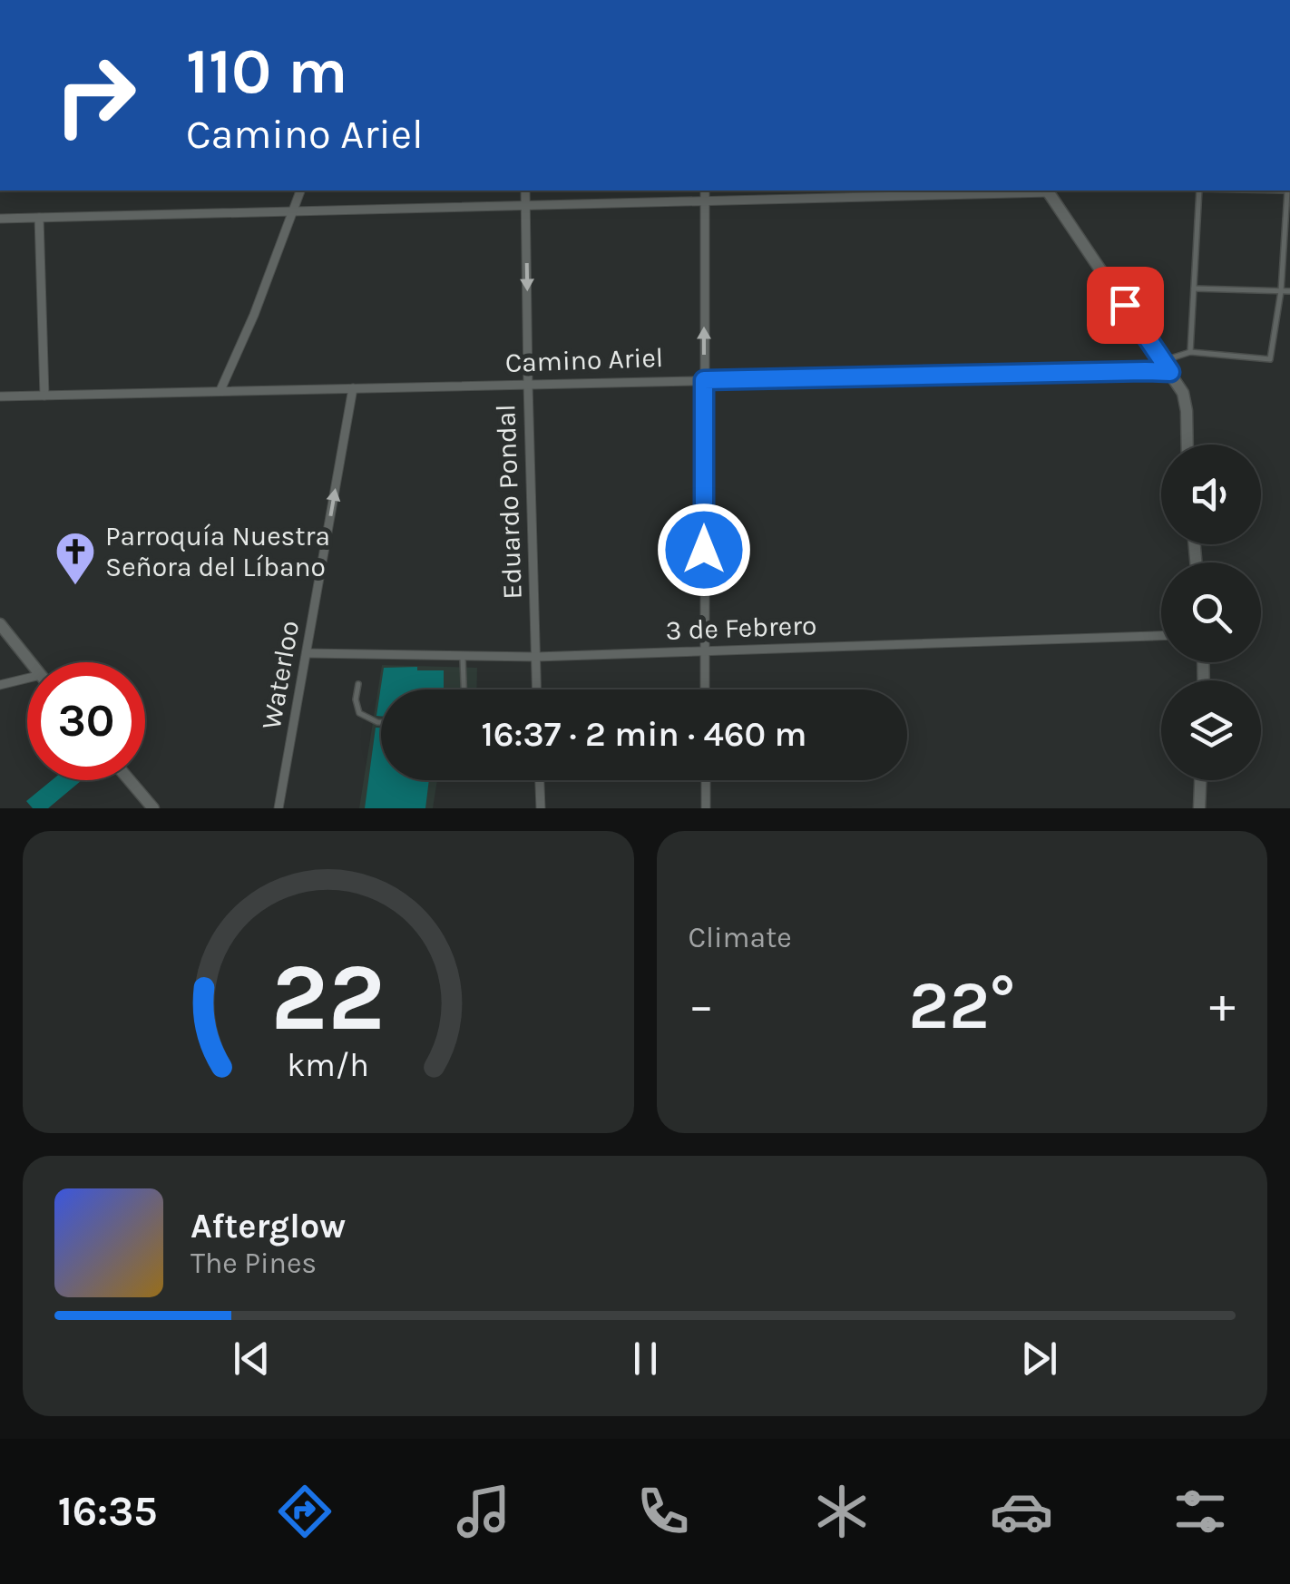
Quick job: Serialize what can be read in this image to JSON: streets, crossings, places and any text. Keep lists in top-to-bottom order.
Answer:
{
  "streets": {
    "street": [
      "Camino Ariel",
      "Eduardo Pondal",
      "3 de Febrero",
      "Waterloo"
    ]
  },
  "crossings": [
    ["Camino Ariel", "Eduardo Pondal"],
    ["Camino Ariel", "Waterloo"],
    ["Eduardo Pondal", "3 de Febrero"],
    ["3 de Febrero", "Waterloo"]
  ],
  "one_way": ["Eduardo Pondal", "Waterloo"],
  "places": {
    "church": ["Parroquía Nuestra Señora del Líbano"]
  },
  "page": {
    "turn": ["110 m", "Camino Ariel"],
    "limit": "30",
    "trip": "16:37 · 2 min · 460 m",
    "tile": "Climate",
    "heat": ["−", "22°", "+"],
    "song": ["Afterglow", "The Pines"],
    "tabs": "16:35",
    "gauge": ["22", "km/h"]
  }
}
